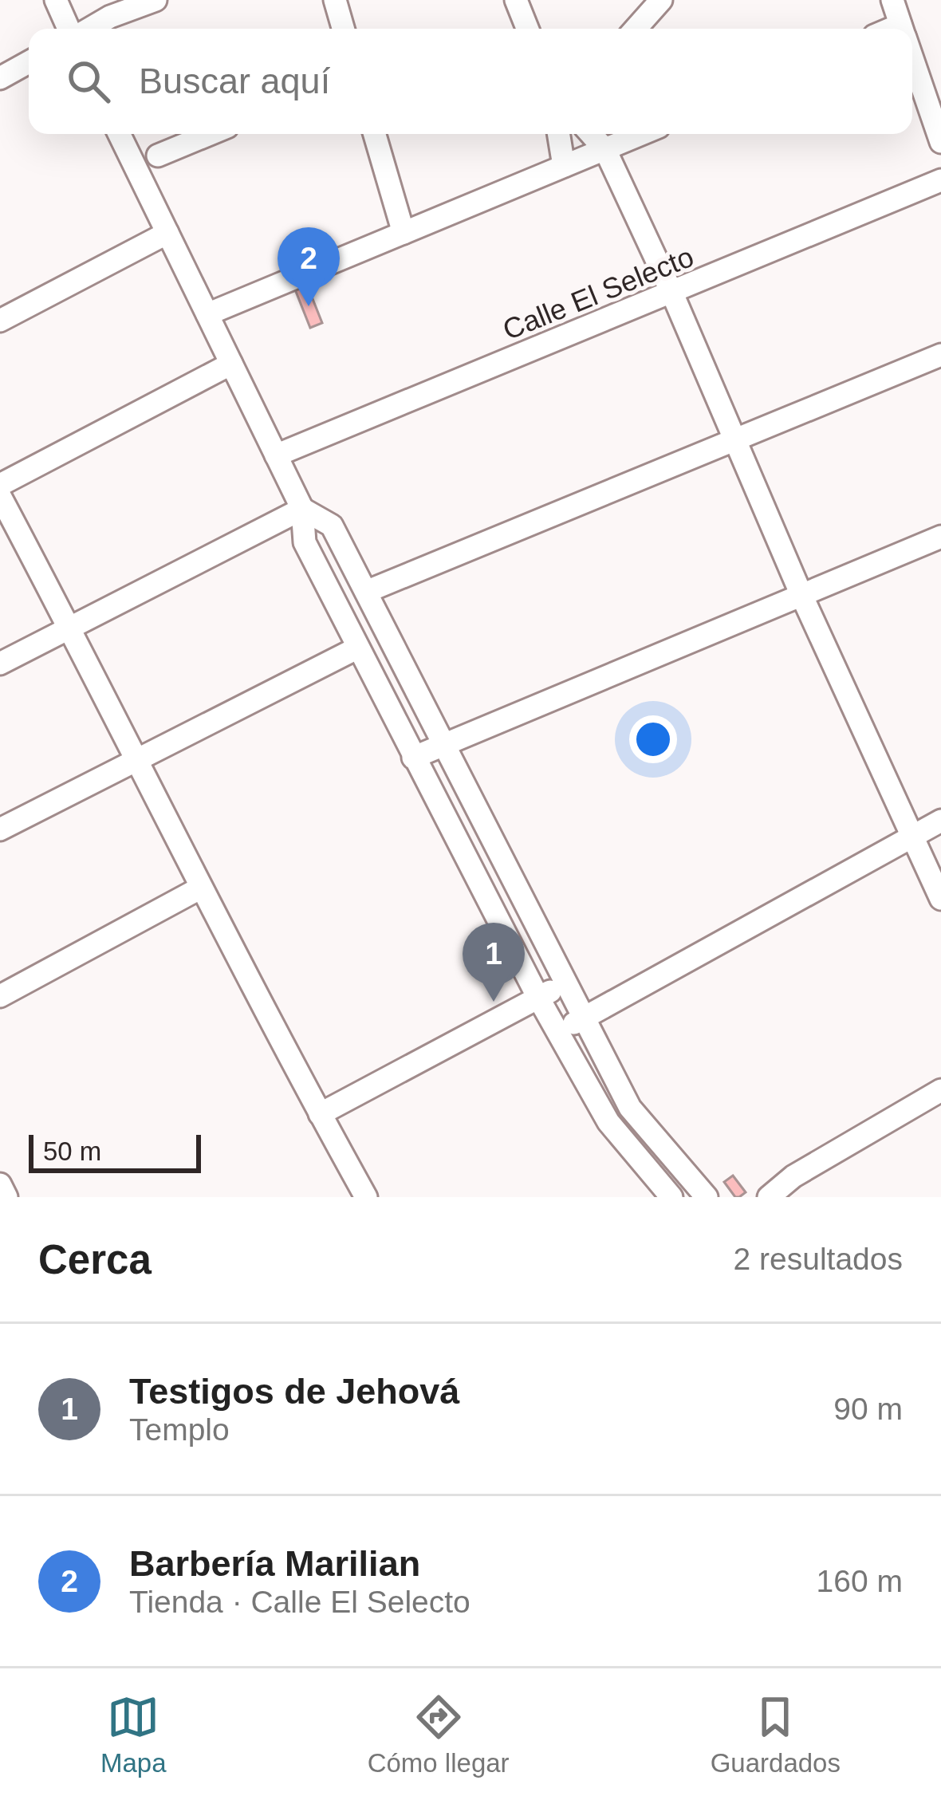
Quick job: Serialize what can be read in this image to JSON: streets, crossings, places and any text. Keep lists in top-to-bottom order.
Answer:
{
  "streets": {
    "street": ["Calle El Selecto"]
  },
  "scale_bar": "50 m",
  "page": {
    "search": "Buscar aquí",
    "pins": ["2", "1"],
    "scale": "50 m",
    "heading": ["Cerca", "2 resultados"],
    "list": [
      {
        "mark": "1",
        "name": "Testigos de Jehová",
        "note": "Templo",
        "value": "90 m"
      },
      {
        "mark": "2",
        "name": "Barbería Marilian",
        "note": "Tienda · Calle El Selecto",
        "value": "160 m"
      }
    ],
    "nav": ["Mapa", "Cómo llegar", "Guardados"]
  }
}
